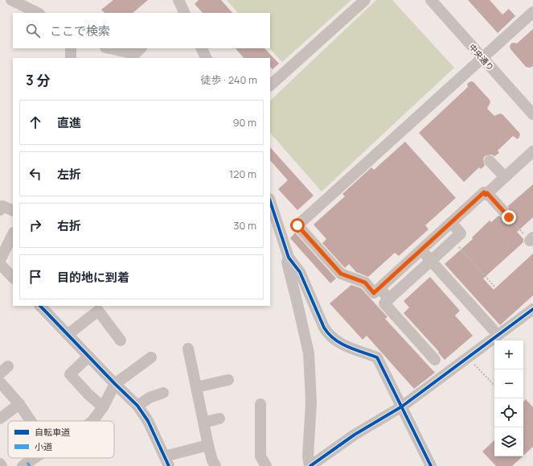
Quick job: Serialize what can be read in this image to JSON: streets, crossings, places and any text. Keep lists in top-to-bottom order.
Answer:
{
  "streets": {
    "street": ["中央通り"]
  },
  "legend": ["自転車道", "小道"],
  "page": {
    "search": "ここで検索",
    "heading": ["3 分", "徒歩 · 240 m"],
    "list": [
      ["直進", "90 m"],
      ["左折", "120 m"],
      ["右折", "30 m"],
      "目的地に到着"
    ],
    "map_buttons": ["+", "−"]
  }
}
